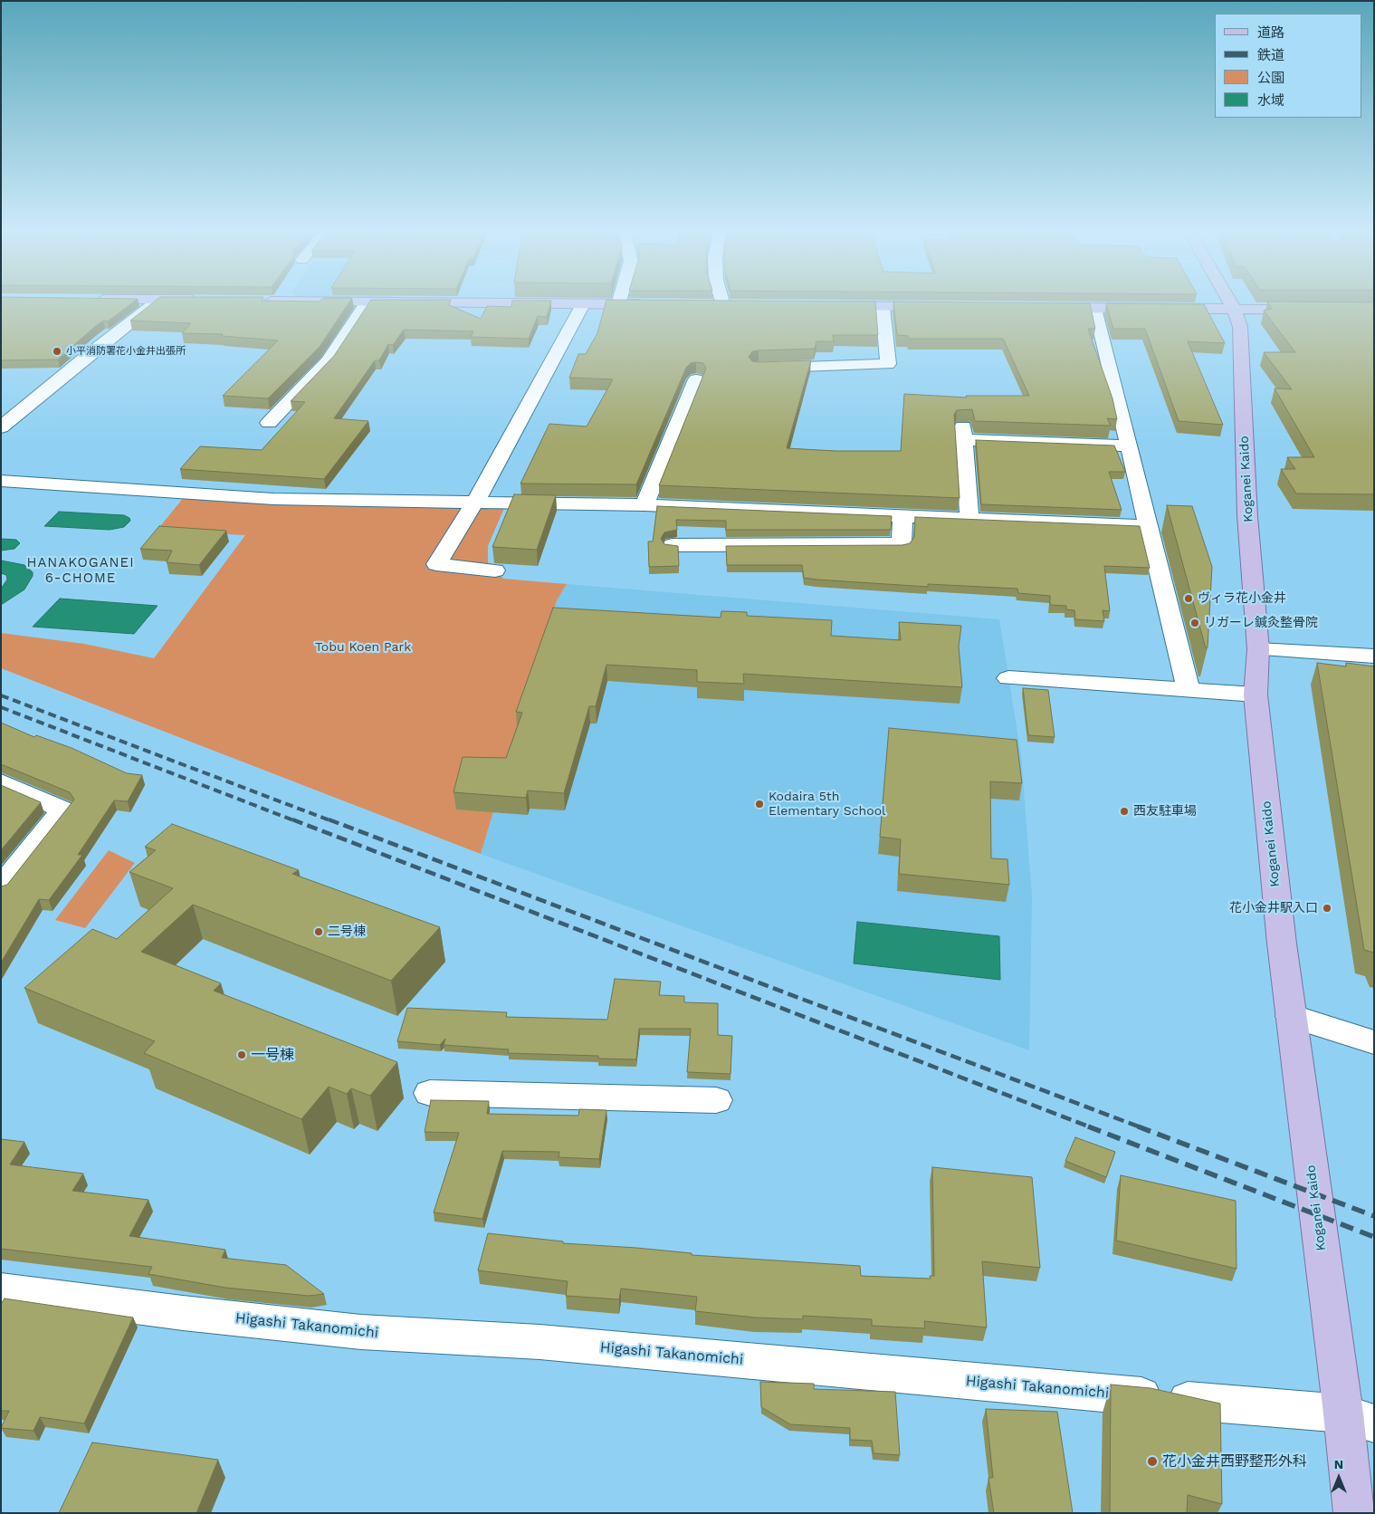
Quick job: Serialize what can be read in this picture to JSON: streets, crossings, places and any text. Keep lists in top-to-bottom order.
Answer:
{
  "streets": {
    "main road": ["Koganei Kaido"],
    "street": ["Higashi Takanomichi"]
  },
  "crossings": [
    ["Koganei Kaido", "Higashi Takanomichi"]
  ],
  "districts": ["HANAKOGANEI 6-CHOME"],
  "parks": ["Tobu Koen Park"],
  "places": [
    "小平消防署花小金井出張所",
    "ヴィラ花小金井",
    "リガーレ鍼灸整骨院",
    "Kodaira 5th Elementary School",
    "西友駐車場",
    "花小金井駅入口",
    "二号棟",
    "一号棟",
    "花小金井西野整形外科"
  ],
  "legend": [
    "道路",
    "鉄道",
    "公園",
    "水域"
  ],
  "north": "top"
}
